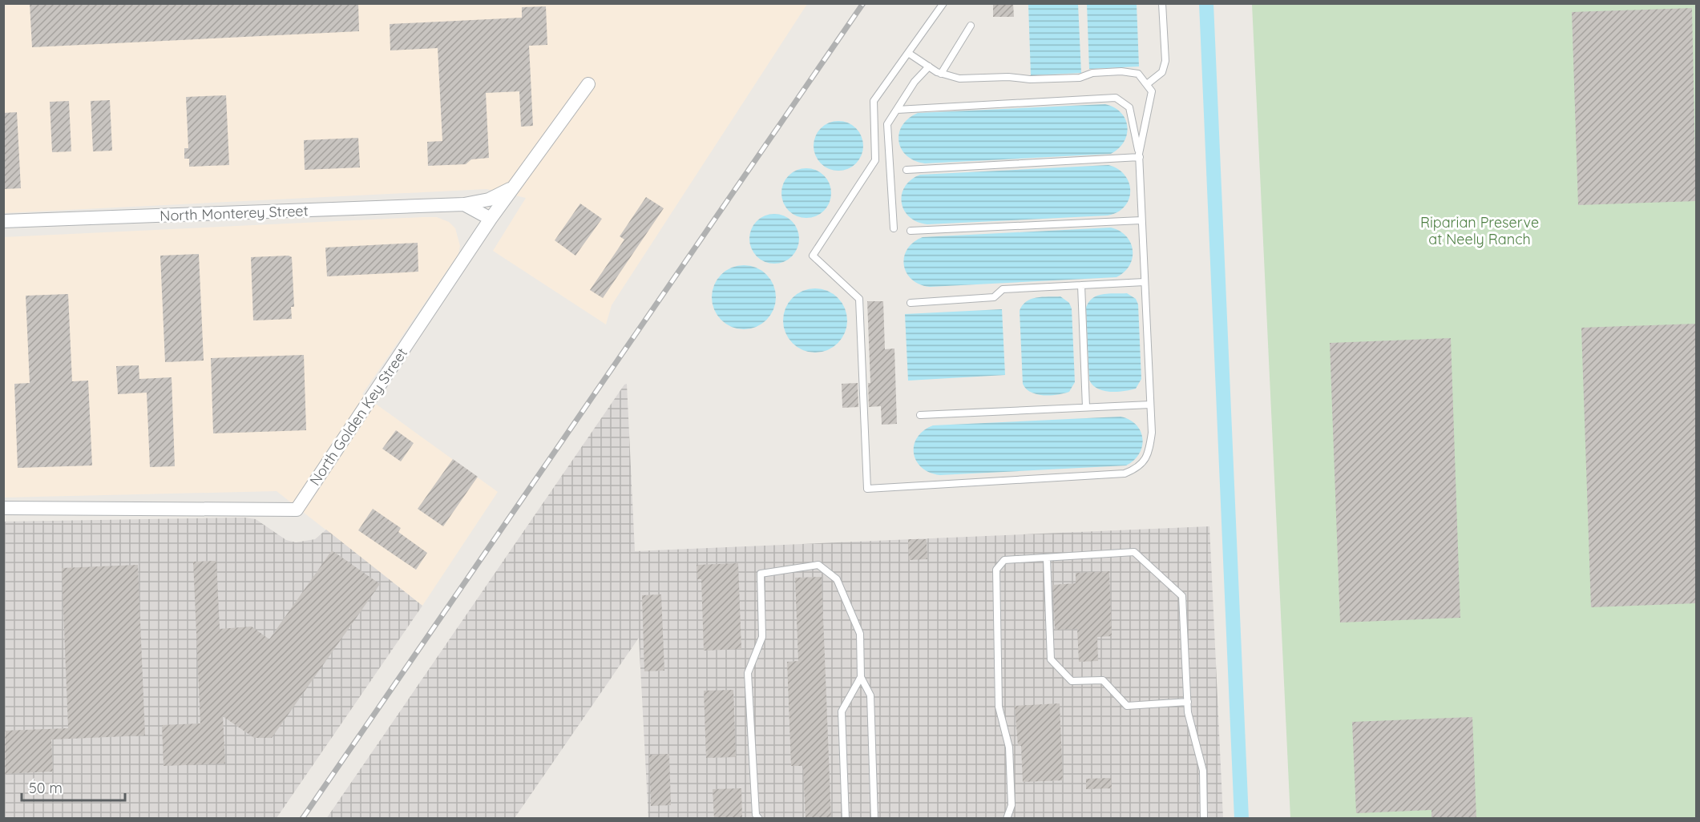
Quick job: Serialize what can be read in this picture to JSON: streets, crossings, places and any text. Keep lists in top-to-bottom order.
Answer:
{
  "streets": {
    "street": ["North Monterey Street", "North Golden Key Street"]
  },
  "crossings": [
    ["North Monterey Street", "North Golden Key Street"]
  ],
  "parks": ["Riparian Preserve at Neely Ranch"],
  "scale_bar": "50 m"
}
